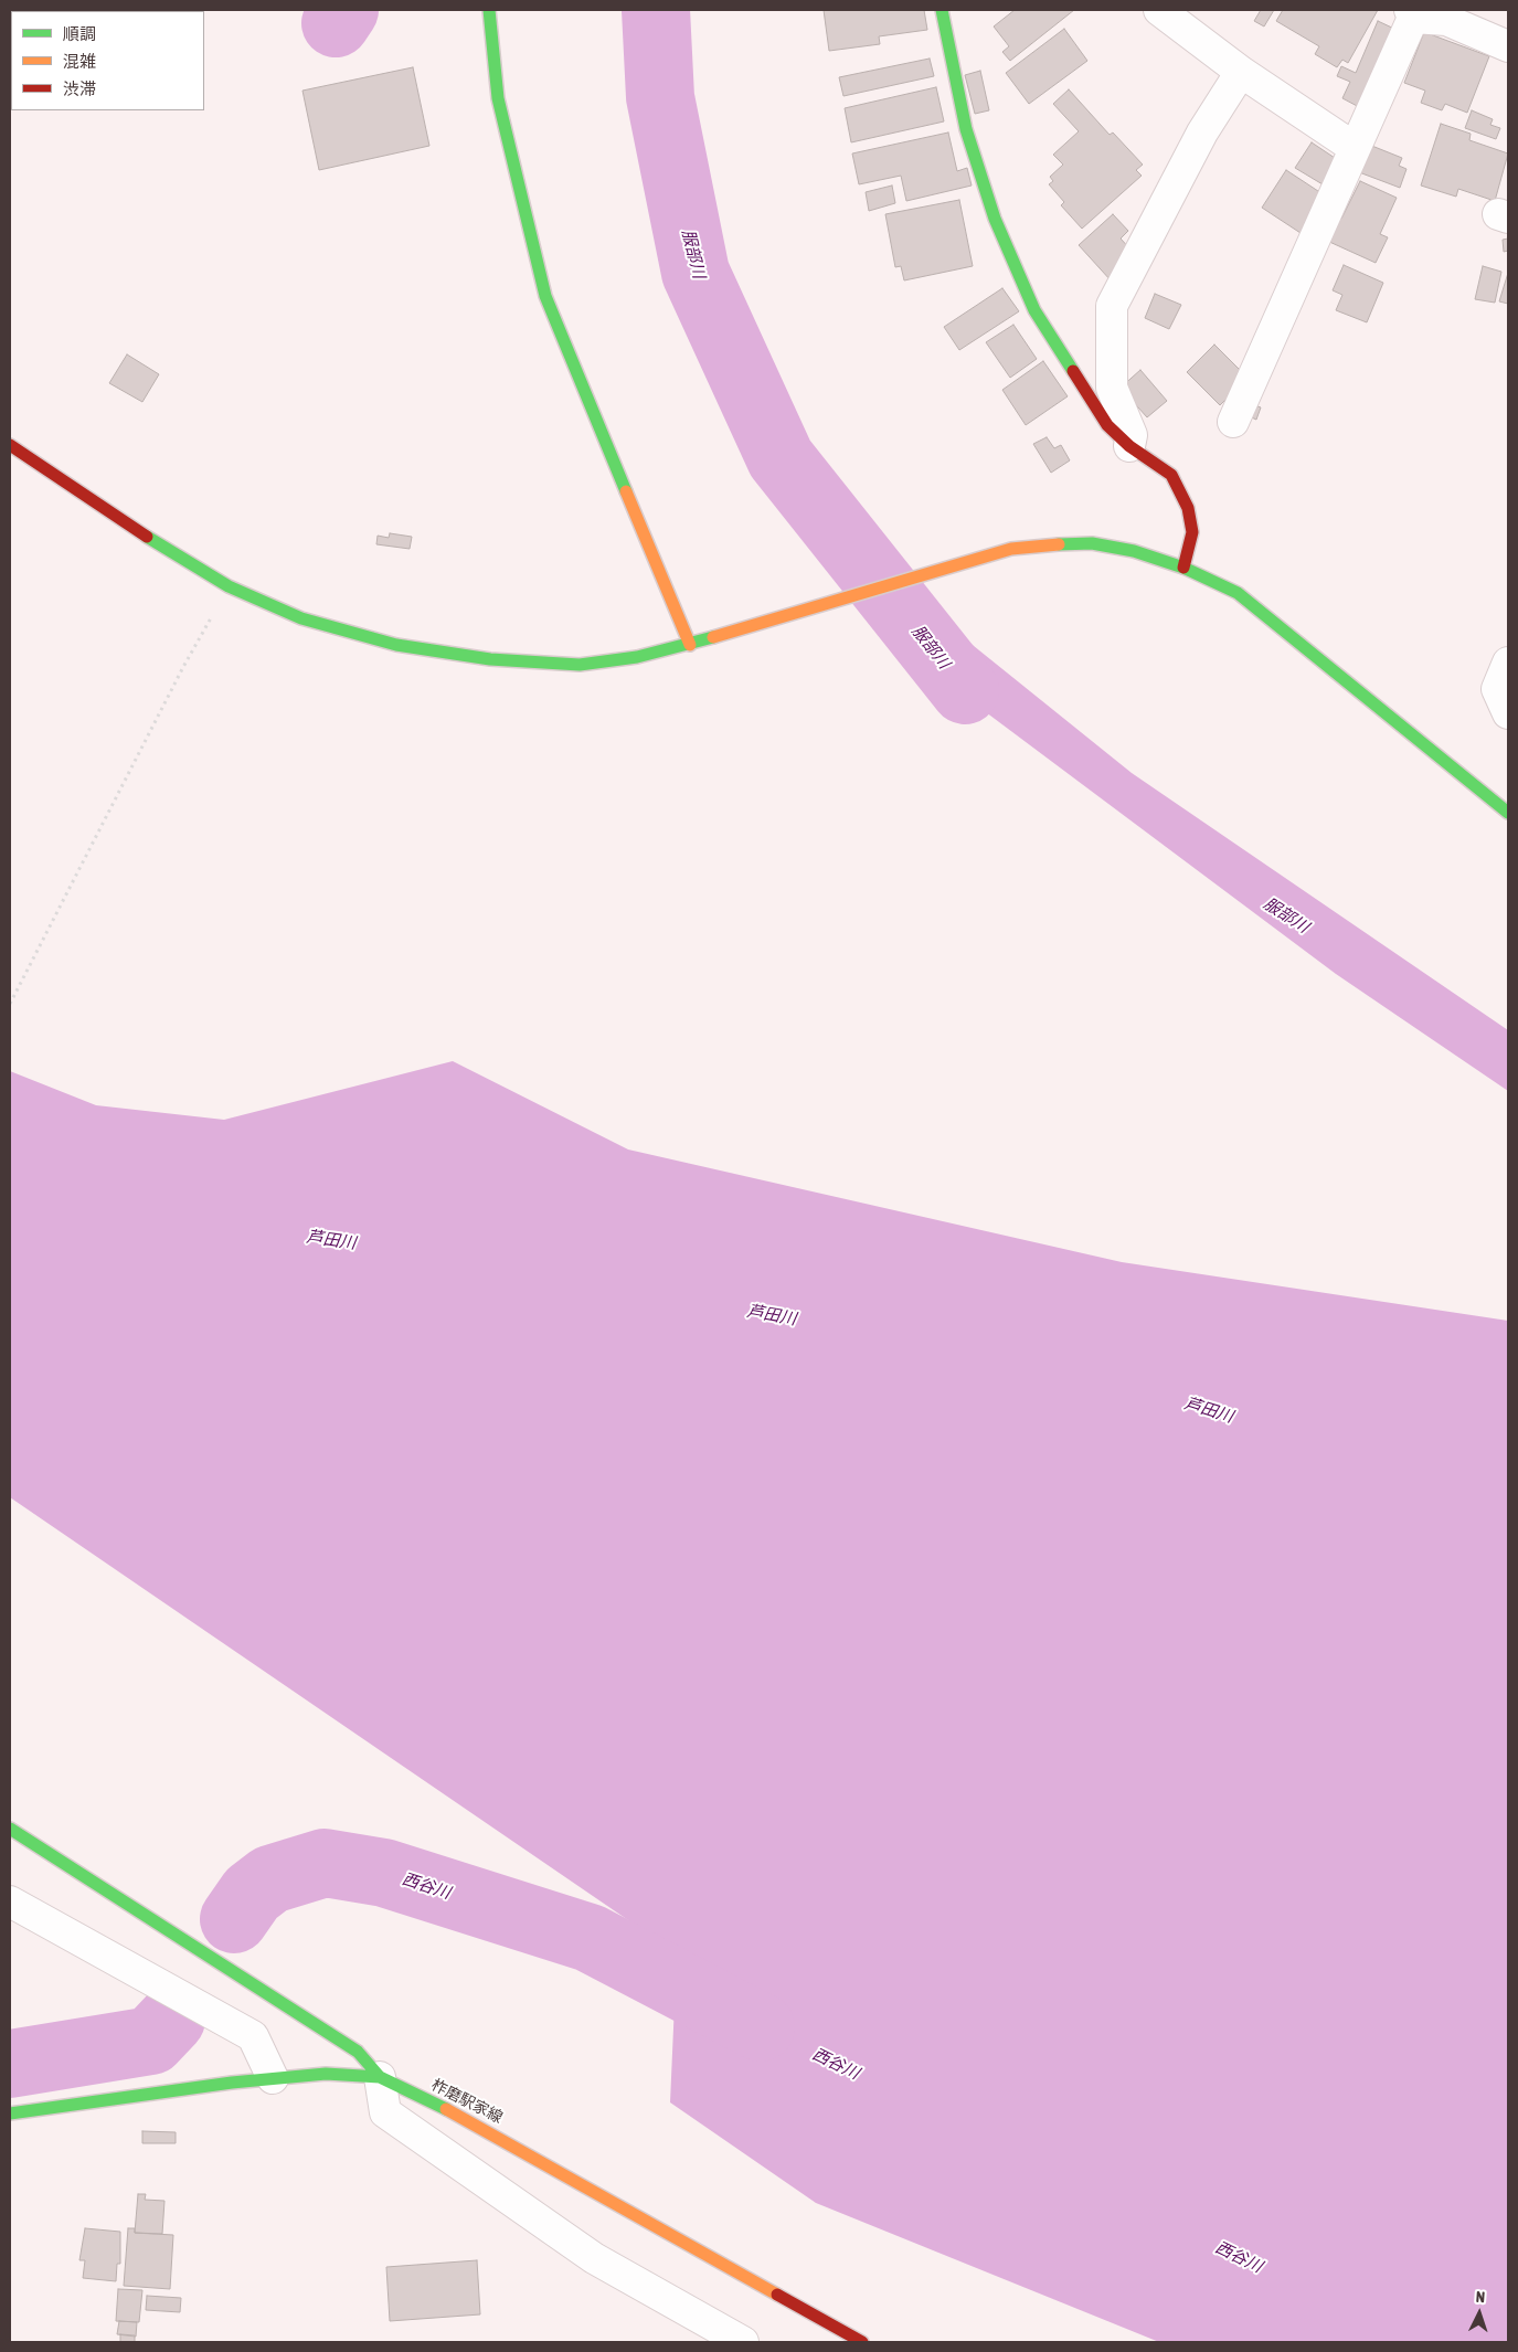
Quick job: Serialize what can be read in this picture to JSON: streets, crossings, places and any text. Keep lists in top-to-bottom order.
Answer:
{
  "streets": {
    "street": ["柞磨駅家線"]
  },
  "water": ["服部川", "芦田川", "西谷川"],
  "legend": ["順調", "混雑", "渋滞"],
  "north": "top"
}
